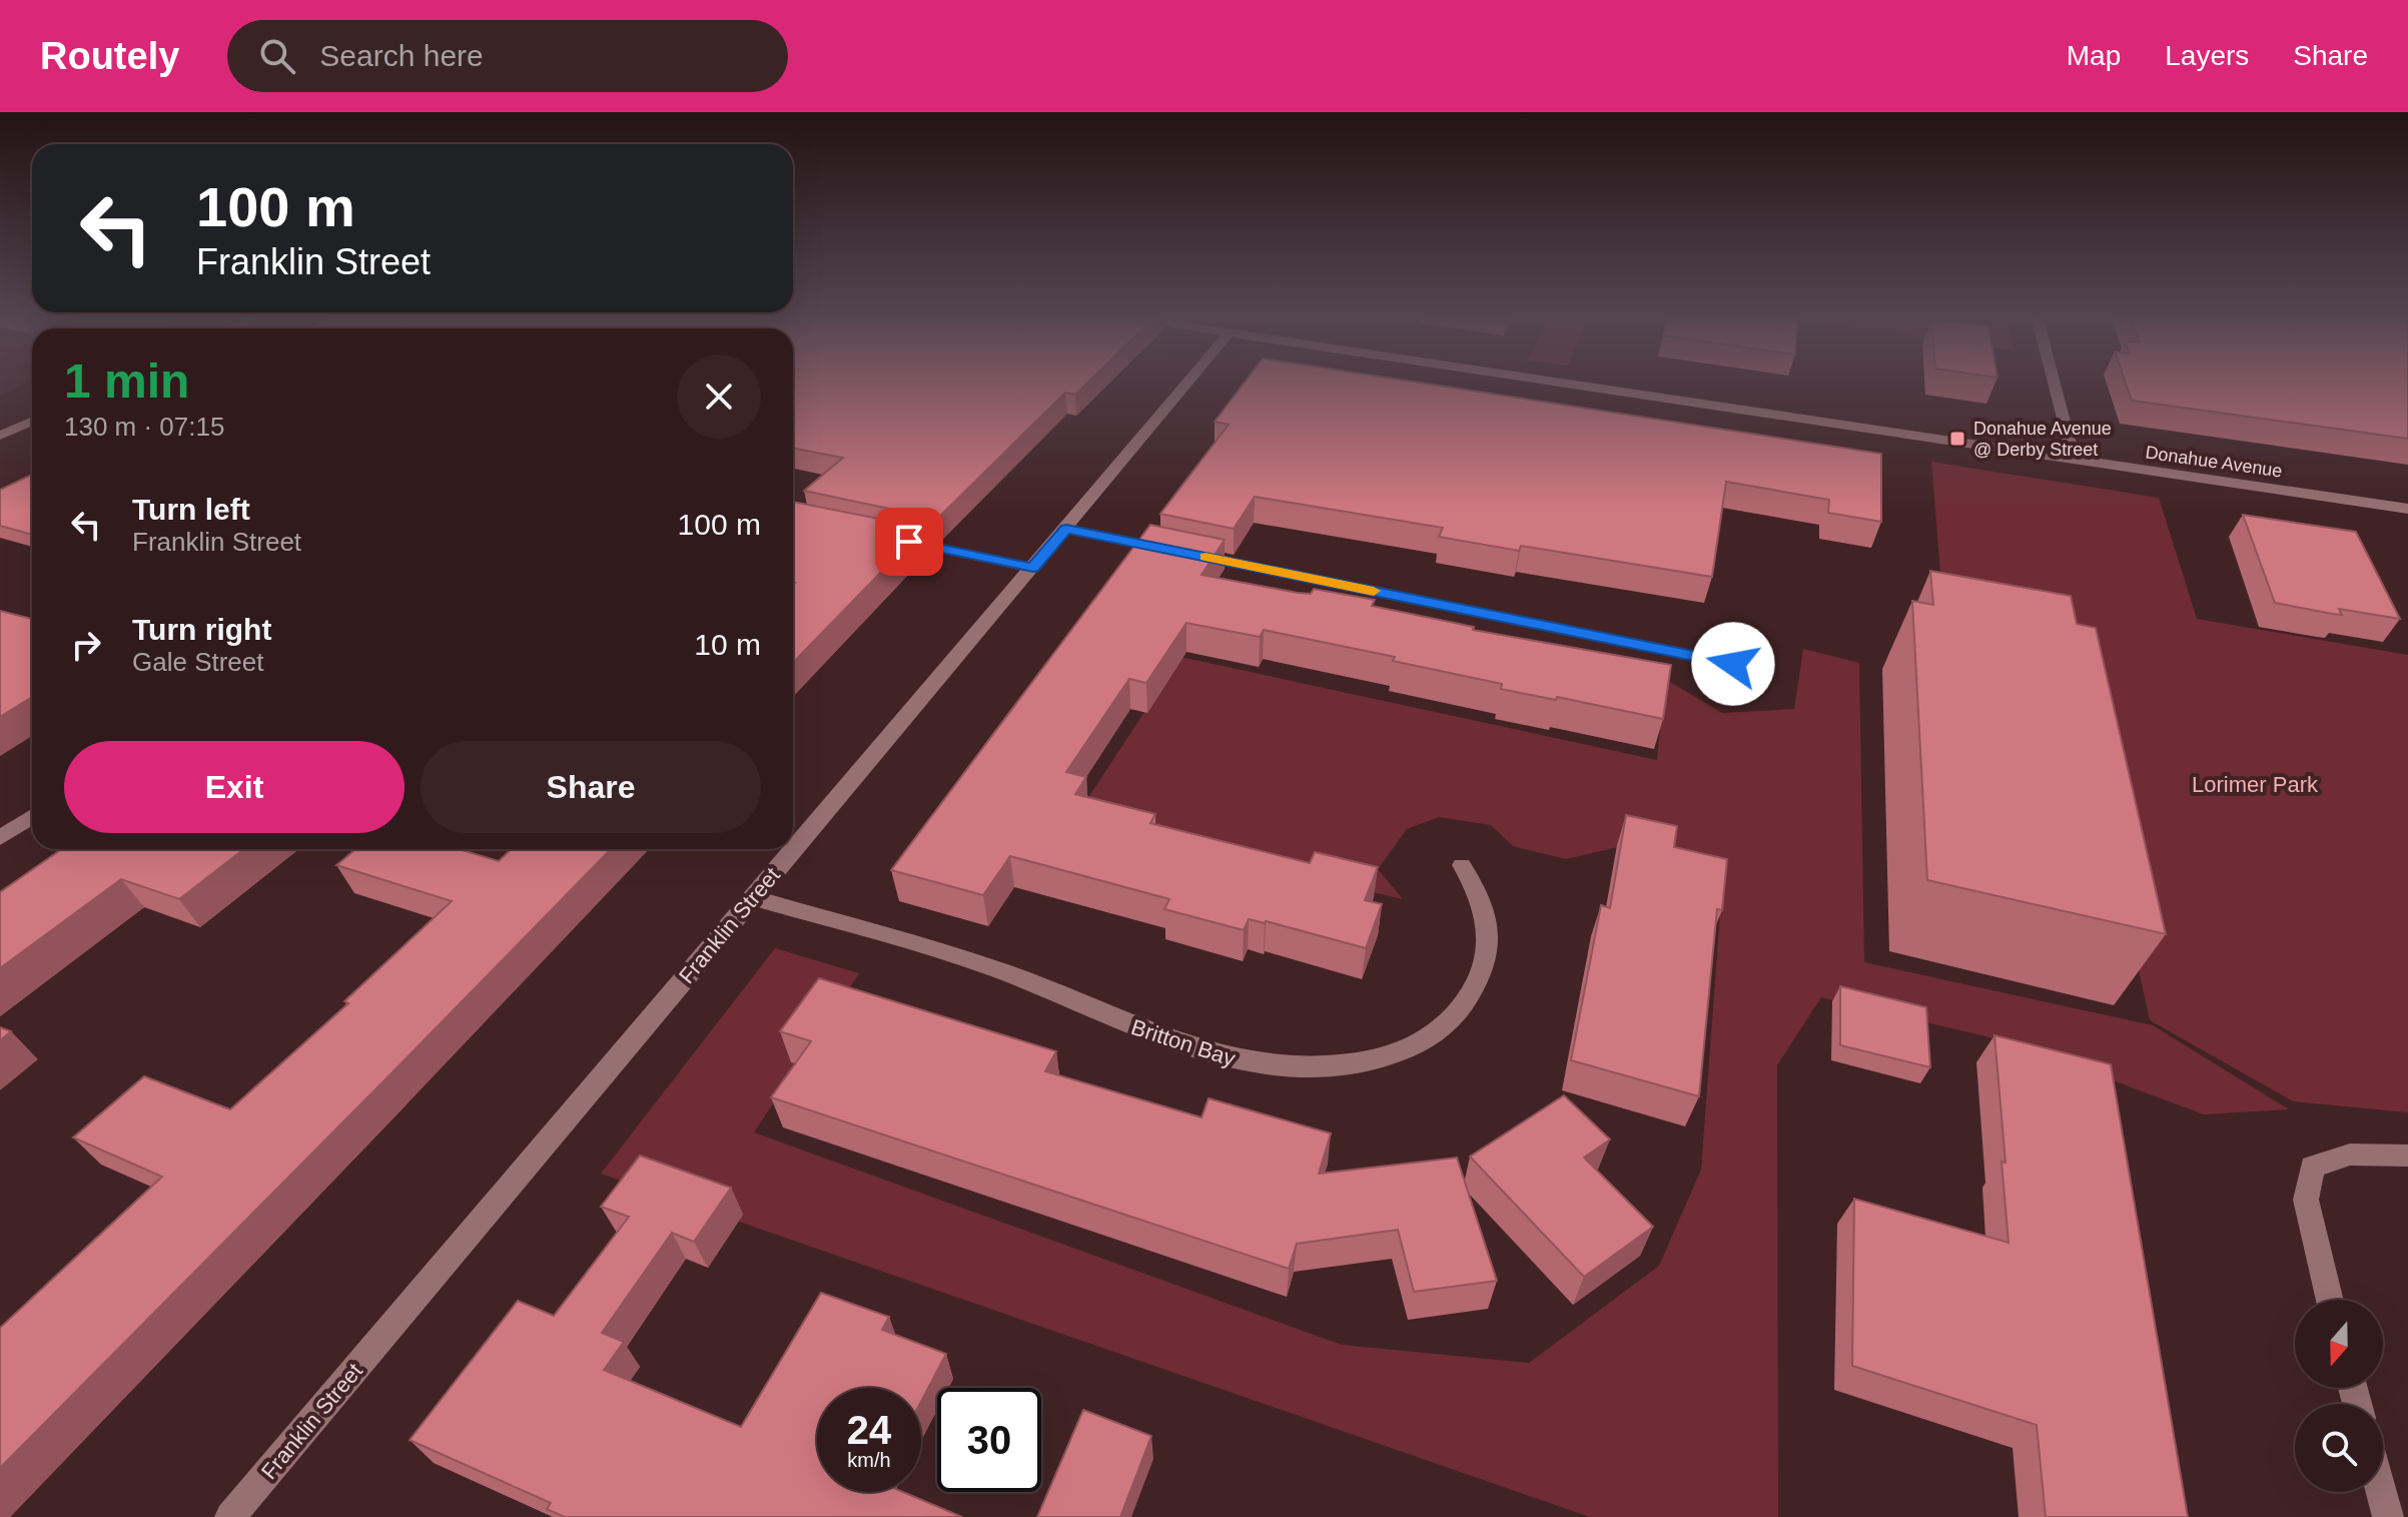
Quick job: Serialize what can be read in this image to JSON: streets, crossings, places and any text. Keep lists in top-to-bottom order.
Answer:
{
  "streets": {
    "street": ["Donahue Avenue", "Franklin Street", "Britton Bay"]
  },
  "crossings": [
    ["Franklin Street", "Britton Bay"]
  ],
  "parks": ["Lorimer Park"],
  "places": {
    "transit": ["Donahue Avenue @ Derby Street"]
  },
  "north": "bottom",
  "page": {
    "header": "Routely",
    "search": "Search here",
    "nav": ["Map", "Layers", "Share"],
    "turn": ["100 m", "Franklin Street"],
    "heading": ["1 min", "130 m · 07:15"],
    "list": [
      {
        "name": "Turn left",
        "note": "Franklin Street",
        "value": "100 m"
      },
      {
        "name": "Turn right",
        "note": "Gale Street",
        "value": "10 m"
      }
    ],
    "buttons": ["Exit", "Share"],
    "speed": "24 km/h",
    "limit": "30"
  }
}
